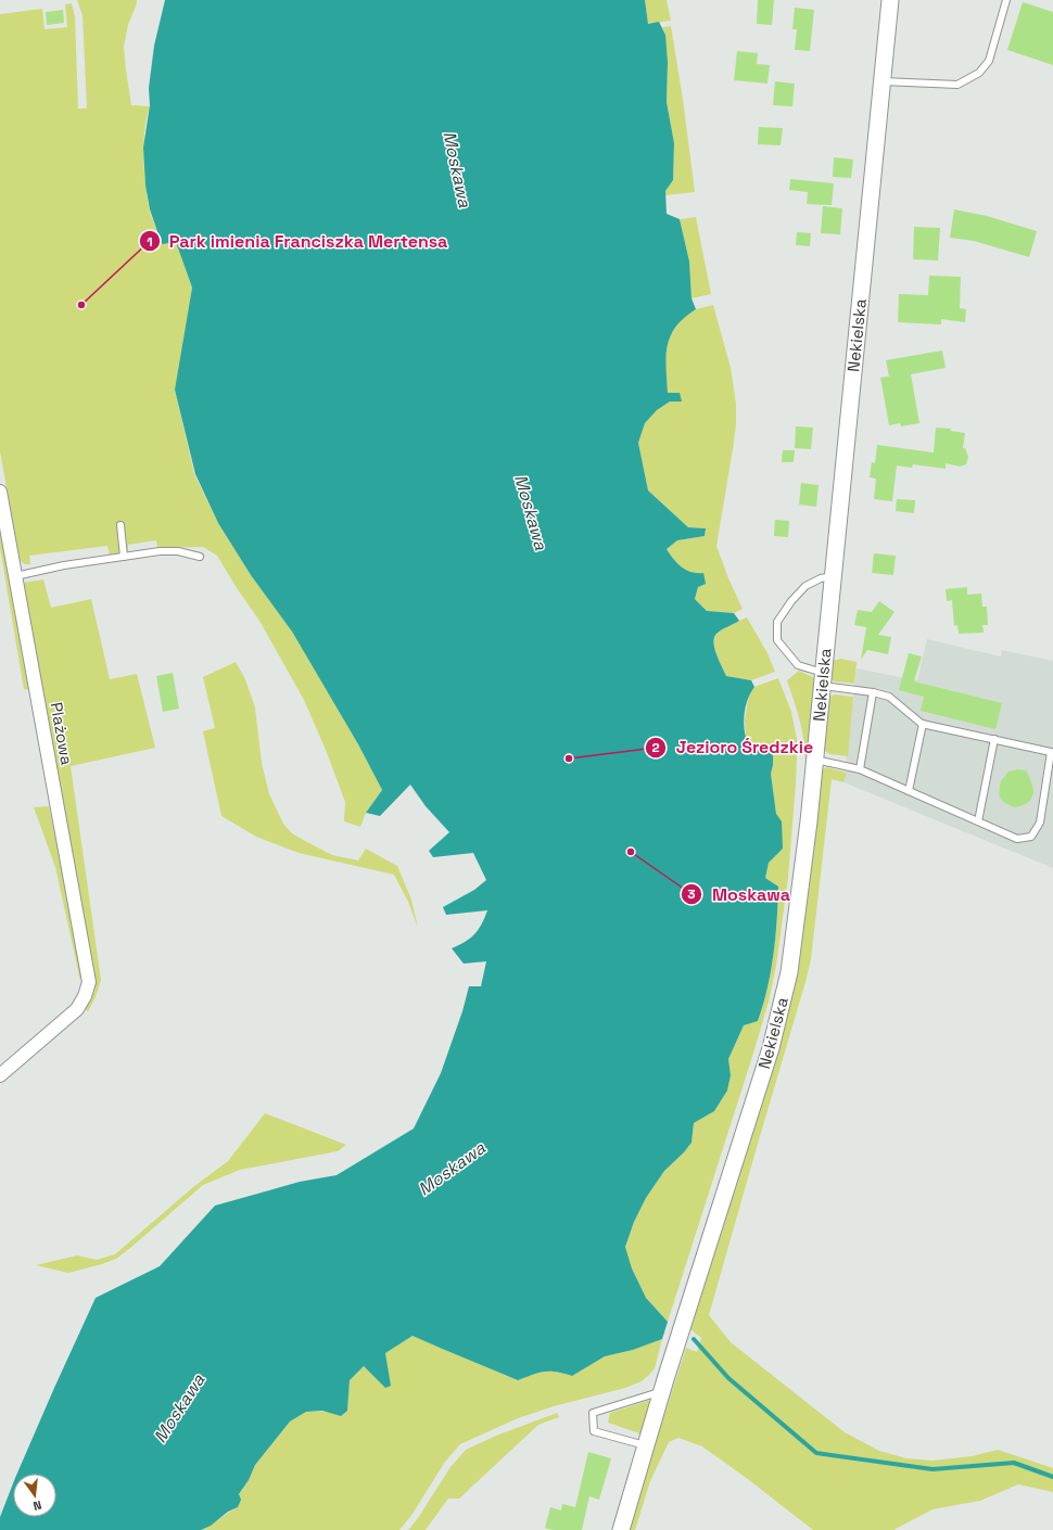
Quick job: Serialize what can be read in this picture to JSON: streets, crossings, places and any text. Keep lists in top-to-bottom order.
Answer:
{
  "streets": {
    "street": ["Nekielska", "Plażowa"]
  },
  "water": ["Moskawa"],
  "places": ["Park imienia Franciszka Mertensa", "Jezioro Średzkie", "Moskawa"],
  "north": "bottom"
}
